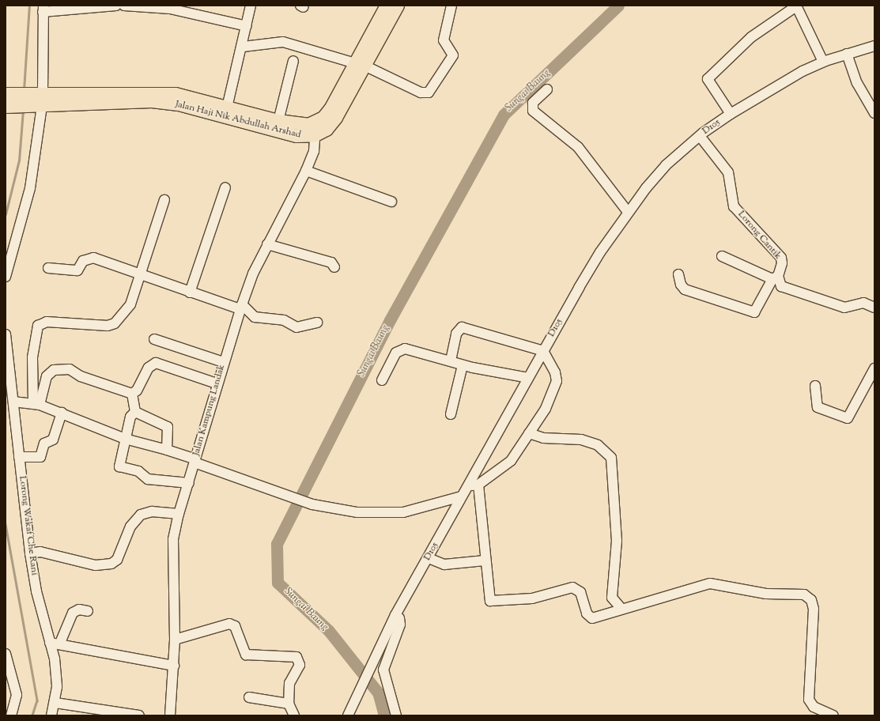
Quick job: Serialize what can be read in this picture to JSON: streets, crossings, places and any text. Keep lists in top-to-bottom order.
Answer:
{
  "streets": {
    "main road": ["Jalan Haji Nik Abdullah Arshad"],
    "street": [
      "D105",
      "Lorong Cantik",
      "Jalan Kampung Landak",
      "Lorong Wakaf Che Rani"
    ]
  },
  "crossings": [
    ["Jalan Haji Nik Abdullah Arshad", "Jalan Kampung Landak"],
    ["D105", "Lorong Cantik"]
  ],
  "water": ["Sungai Baung"]
}
